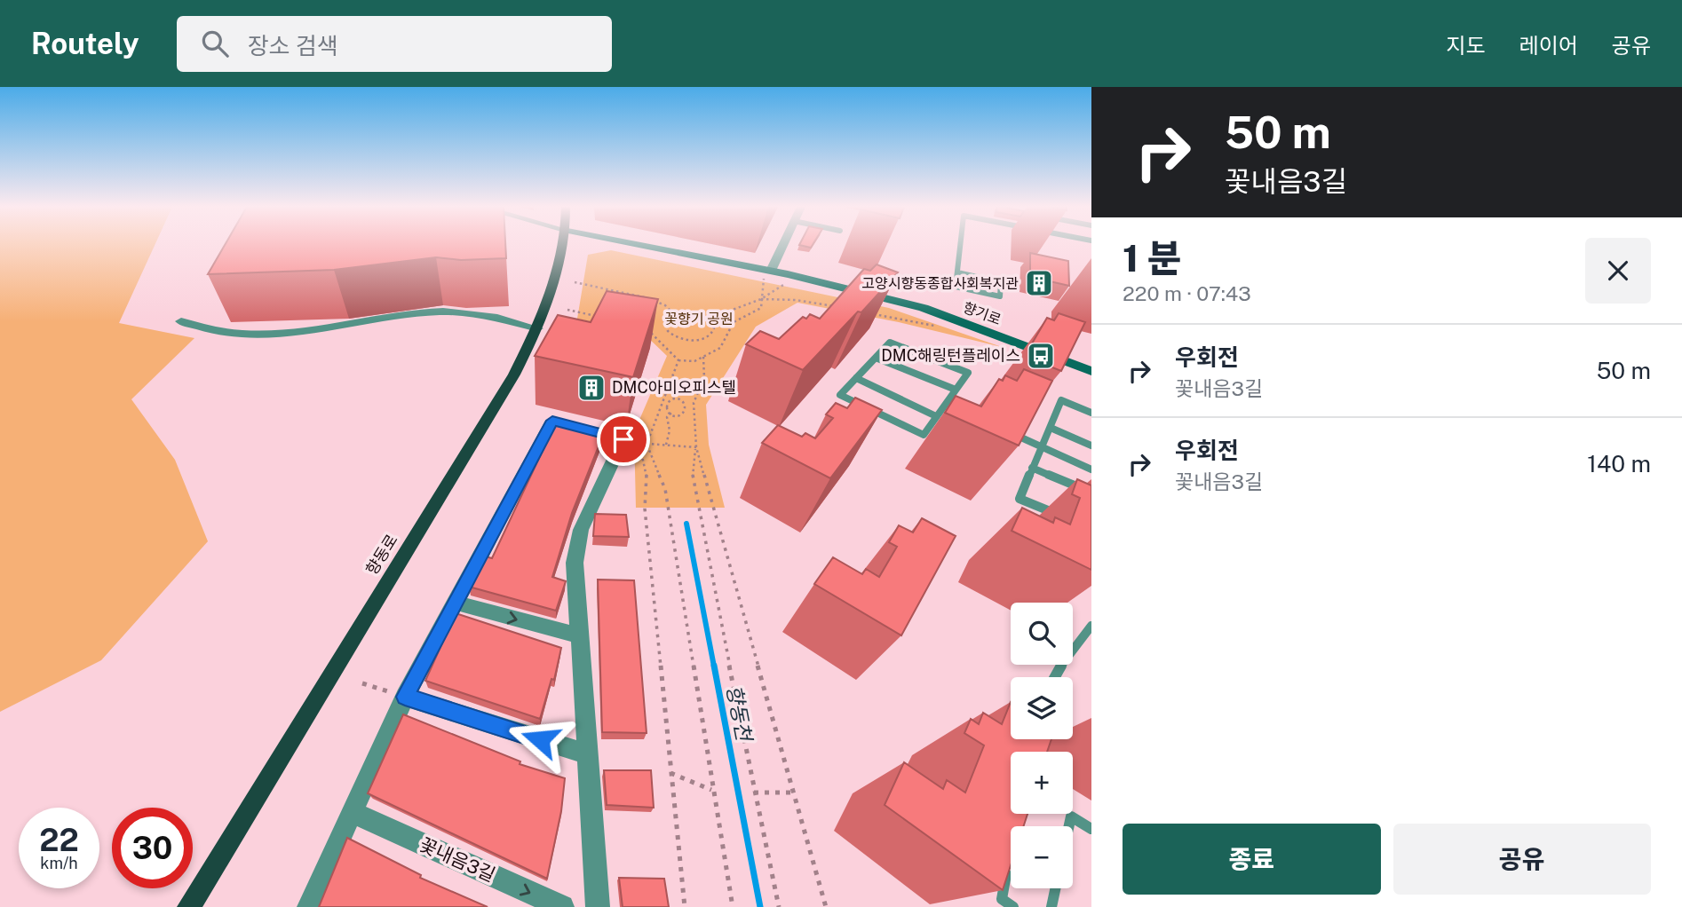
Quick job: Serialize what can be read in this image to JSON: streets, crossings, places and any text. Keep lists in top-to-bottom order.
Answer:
{
  "streets": {
    "main road": ["향기로", "향동로"],
    "street": ["꽃내음3길"]
  },
  "water": ["향동천"],
  "parks": ["꽃향기 공원"],
  "places": {
    "building": ["고양시향동종합사회복지관", "DMC아미오피스텔"],
    "bus stop": ["DMC해링턴플레이스"]
  },
  "page": {
    "header": "Routely",
    "search": "장소 검색",
    "nav": ["지도", "레이어", "공유"],
    "turn": ["50 m", "꽃내음3길"],
    "heading": ["1 분", "220 m · 07:43"],
    "list": [
      {
        "name": "우회전",
        "note": "꽃내음3길",
        "value": "50 m"
      },
      {
        "name": "우회전",
        "note": "꽃내음3길",
        "value": "140 m"
      }
    ],
    "map_buttons": ["+", "−"],
    "speed": "22 km/h",
    "limit": "30",
    "buttons": ["종료", "공유"]
  }
}
